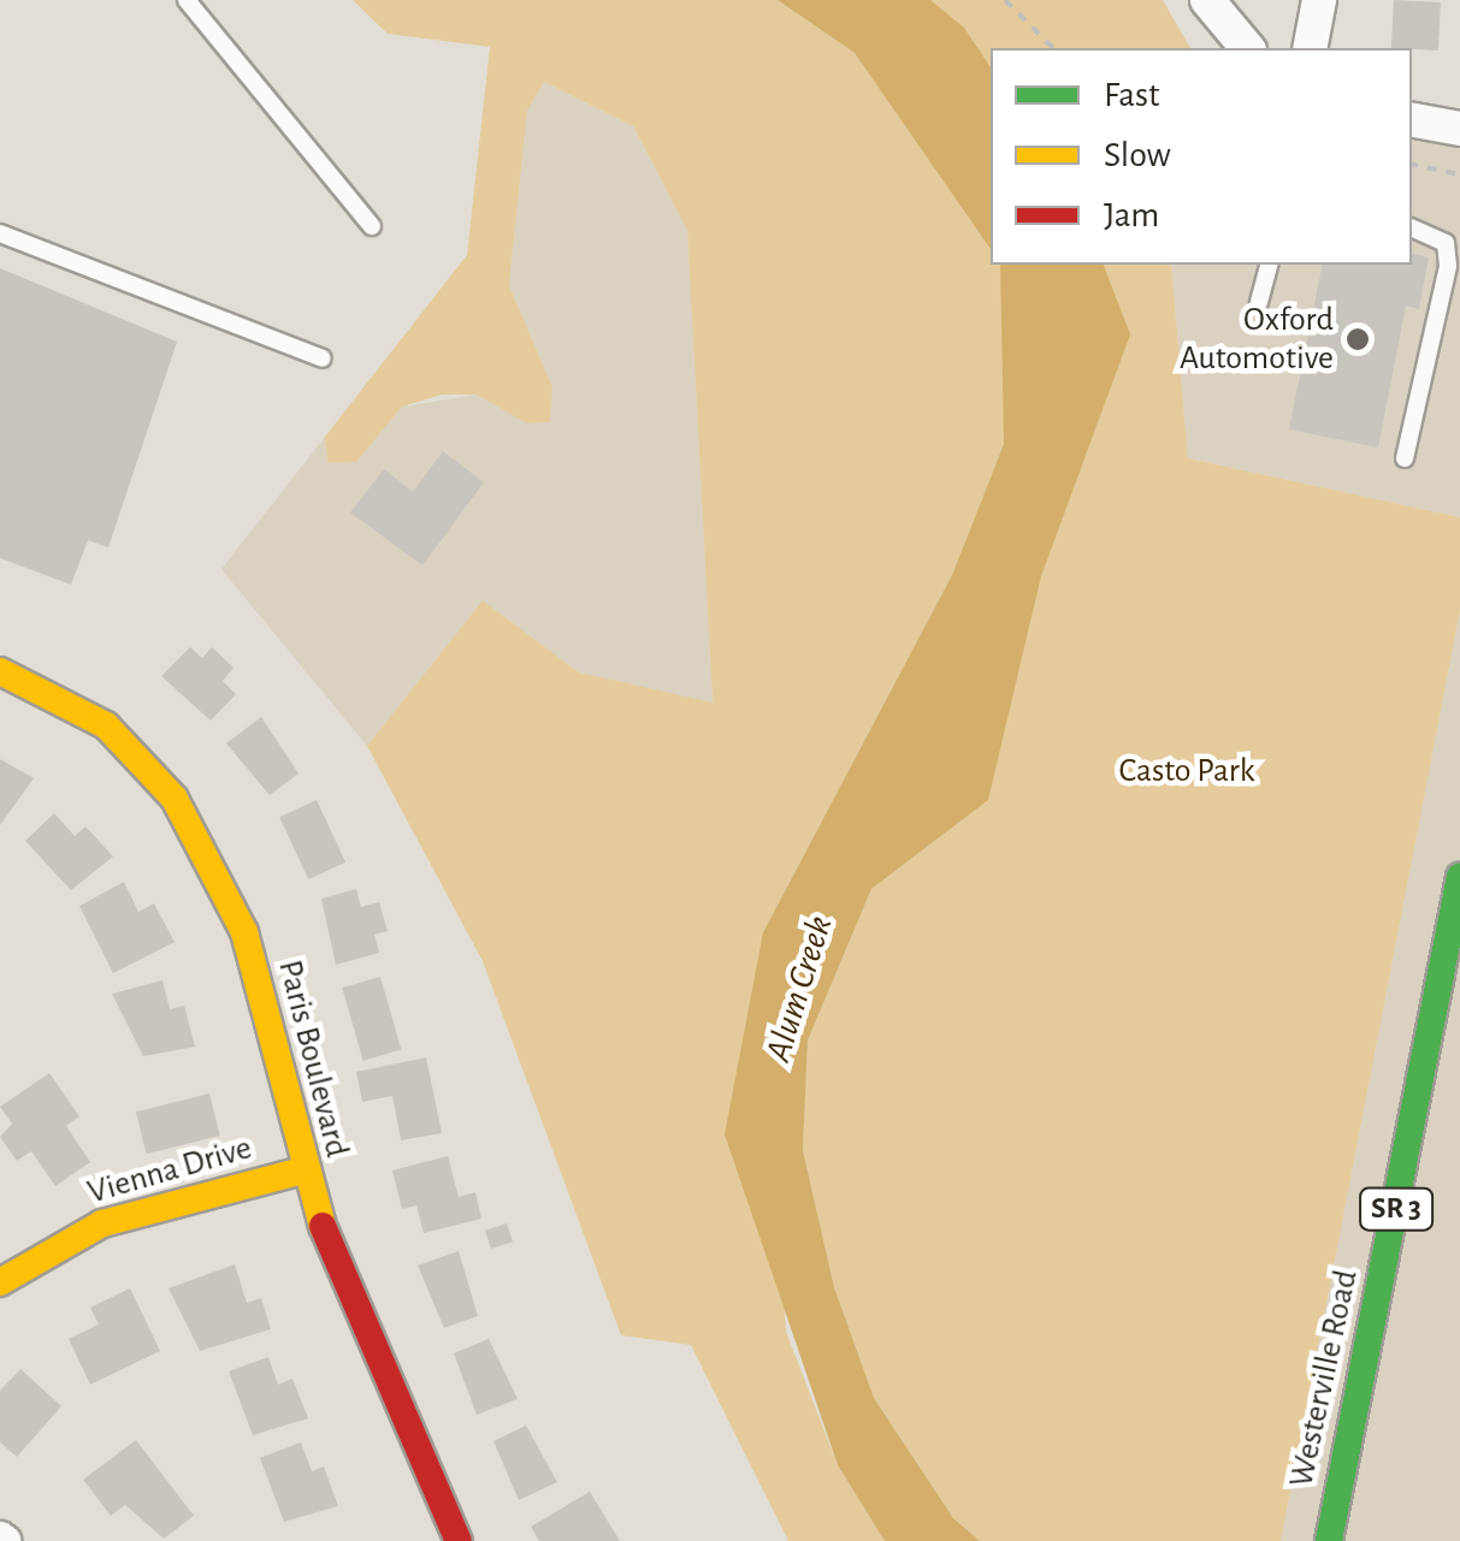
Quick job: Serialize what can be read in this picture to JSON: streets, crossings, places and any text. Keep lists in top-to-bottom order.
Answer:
{
  "streets": {
    "street": [
      "Paris Boulevard",
      "Vienna Drive",
      "SR 3",
      "Westerville Road"
    ]
  },
  "crossings": [
    ["Paris Boulevard", "Vienna Drive"]
  ],
  "water": ["Alum Creek"],
  "parks": ["Casto Park"],
  "places": ["Oxford Automotive"],
  "legend": ["Fast", "Slow", "Jam"]
}
